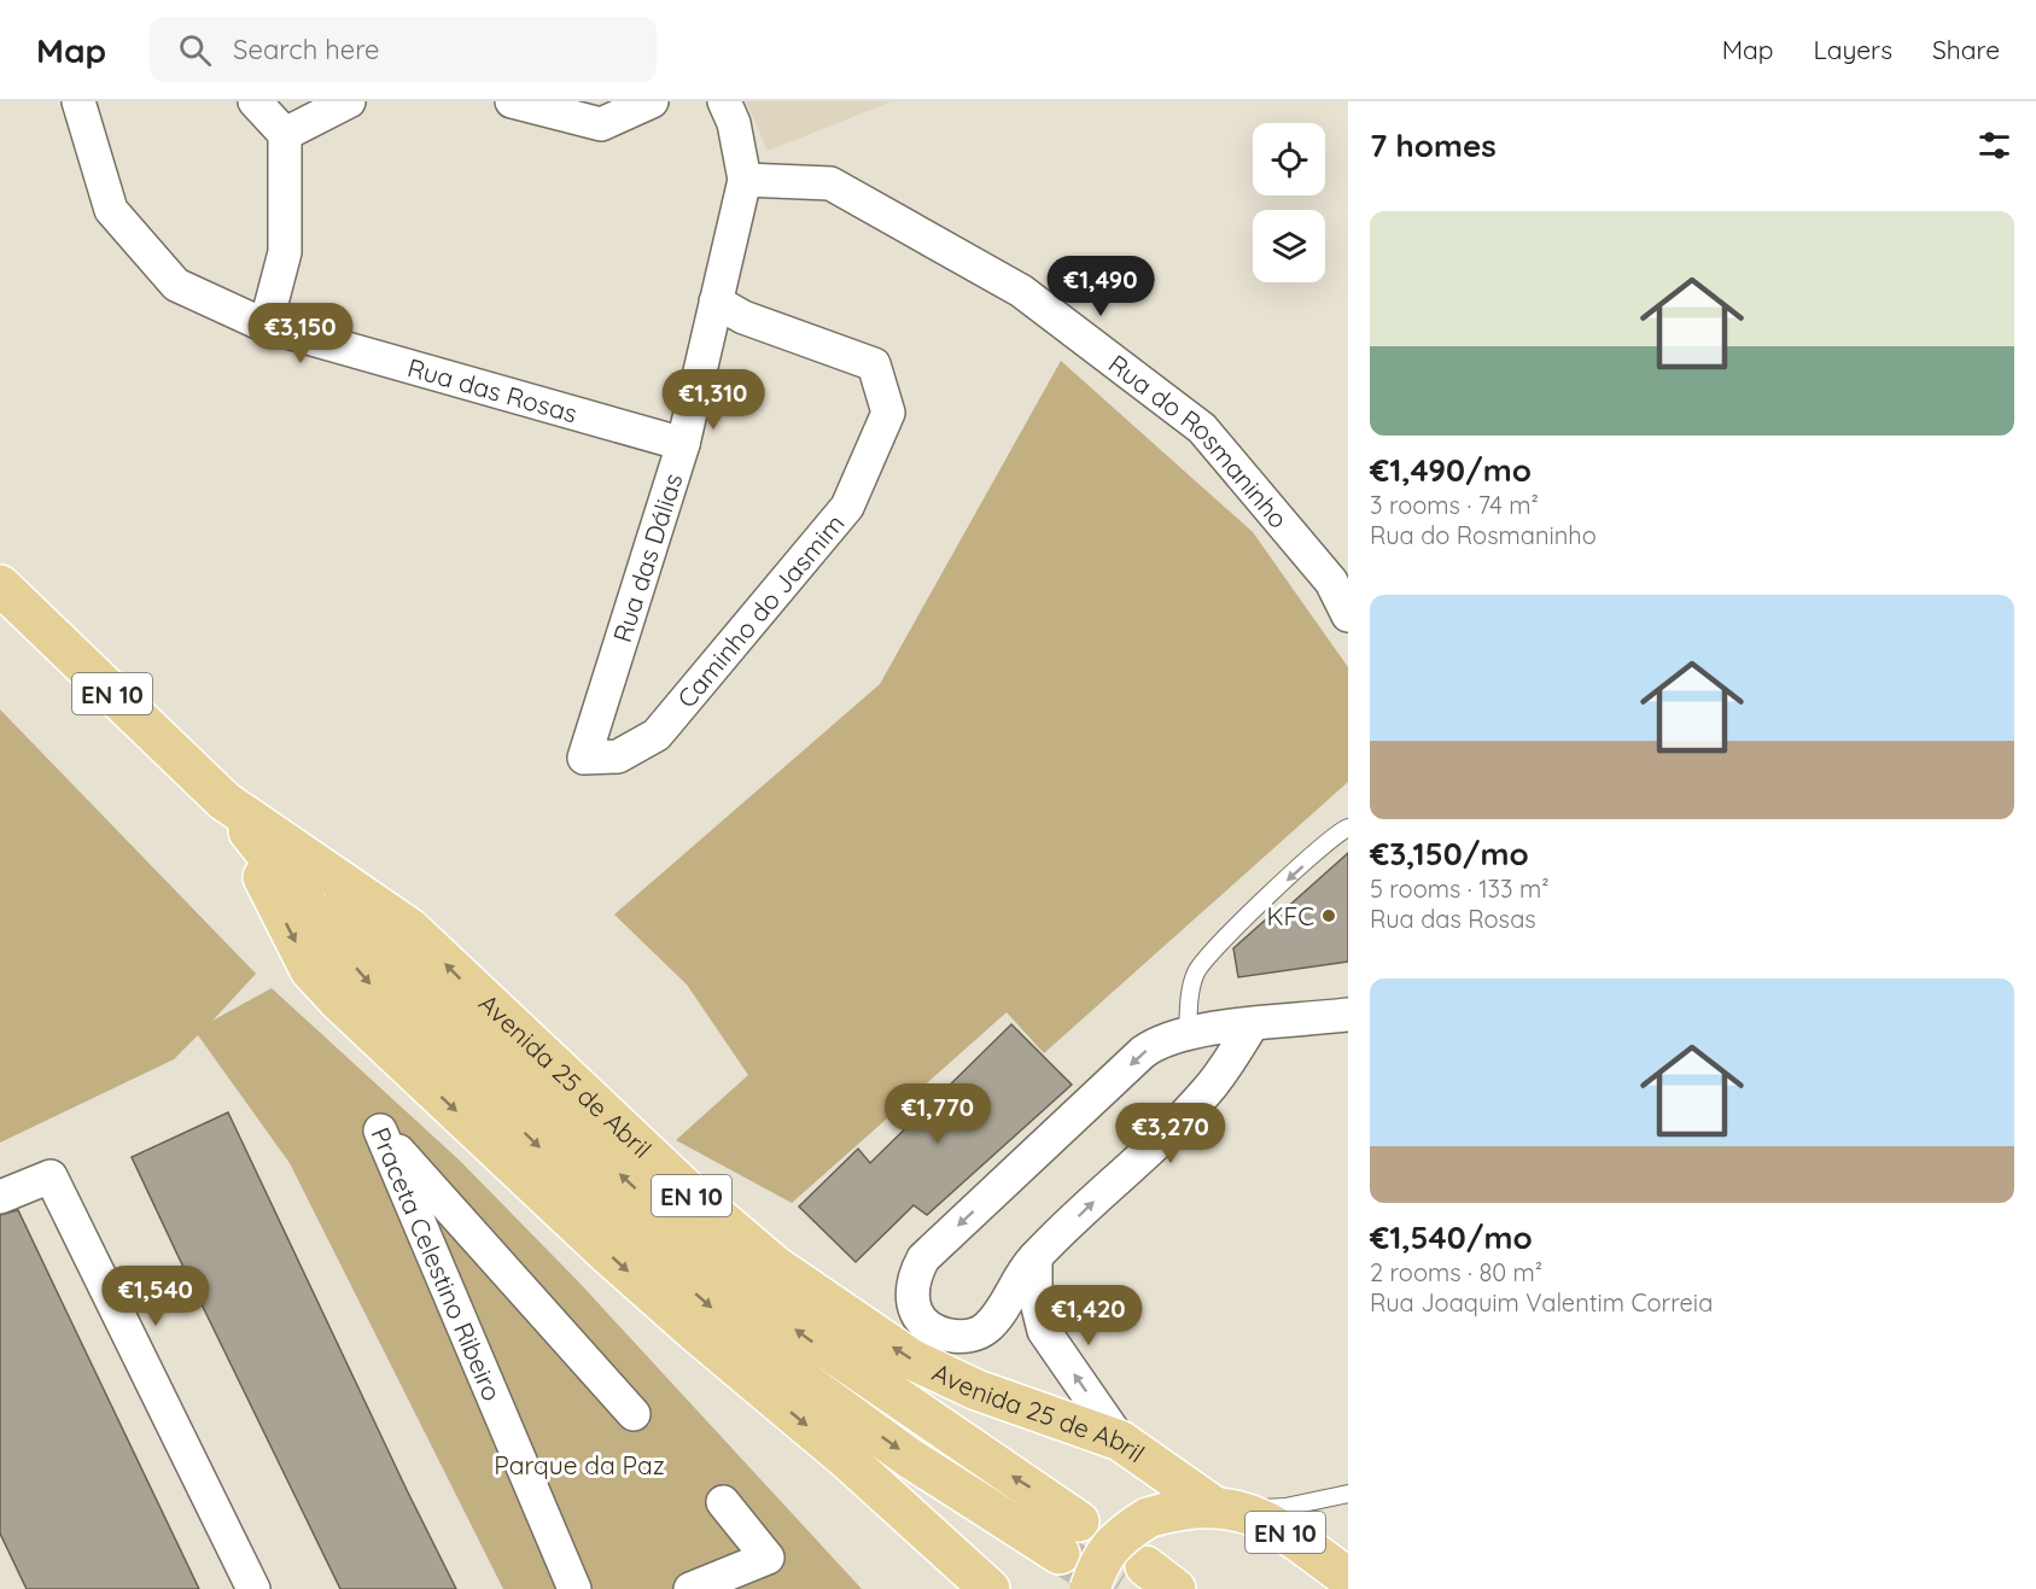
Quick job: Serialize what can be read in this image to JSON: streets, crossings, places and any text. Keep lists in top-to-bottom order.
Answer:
{
  "streets": {
    "main road": ["EN 10", "Avenida 25 de Abril"],
    "street": [
      "Rua das Rosas",
      "Rua do Rosmaninho",
      "Rua das Dálias",
      "Caminho do Jasmim",
      "Praceta Celestino Ribeiro"
    ]
  },
  "crossings": [
    ["Rua das Rosas", "Rua das Dálias"],
    ["Rua do Rosmaninho", "Rua das Dálias"],
    ["Rua das Dálias", "Caminho do Jasmim"],
    ["EN 10", "Avenida 25 de Abril"]
  ],
  "parks": ["Parque da Paz"],
  "places": ["KFC"],
  "page": {
    "header": "Map",
    "search": "Search here",
    "nav": ["Map", "Layers", "Share"],
    "heading": "7 homes",
    "list": [
      {
        "name": "€1,490/mo",
        "note": "3 rooms · 74 m² · Rua do Rosmaninho"
      },
      {
        "name": "€3,150/mo",
        "note": "5 rooms · 133 m² · Rua das Rosas"
      },
      {
        "name": "€1,540/mo",
        "note": "2 rooms · 80 m² · Rua Joaquim Valentim Correia"
      }
    ],
    "price": [
      "€1,490",
      "€3,150",
      "€1,310",
      "€1,770",
      "€3,270",
      "€1,540",
      "€1,420"
    ]
  }
}
